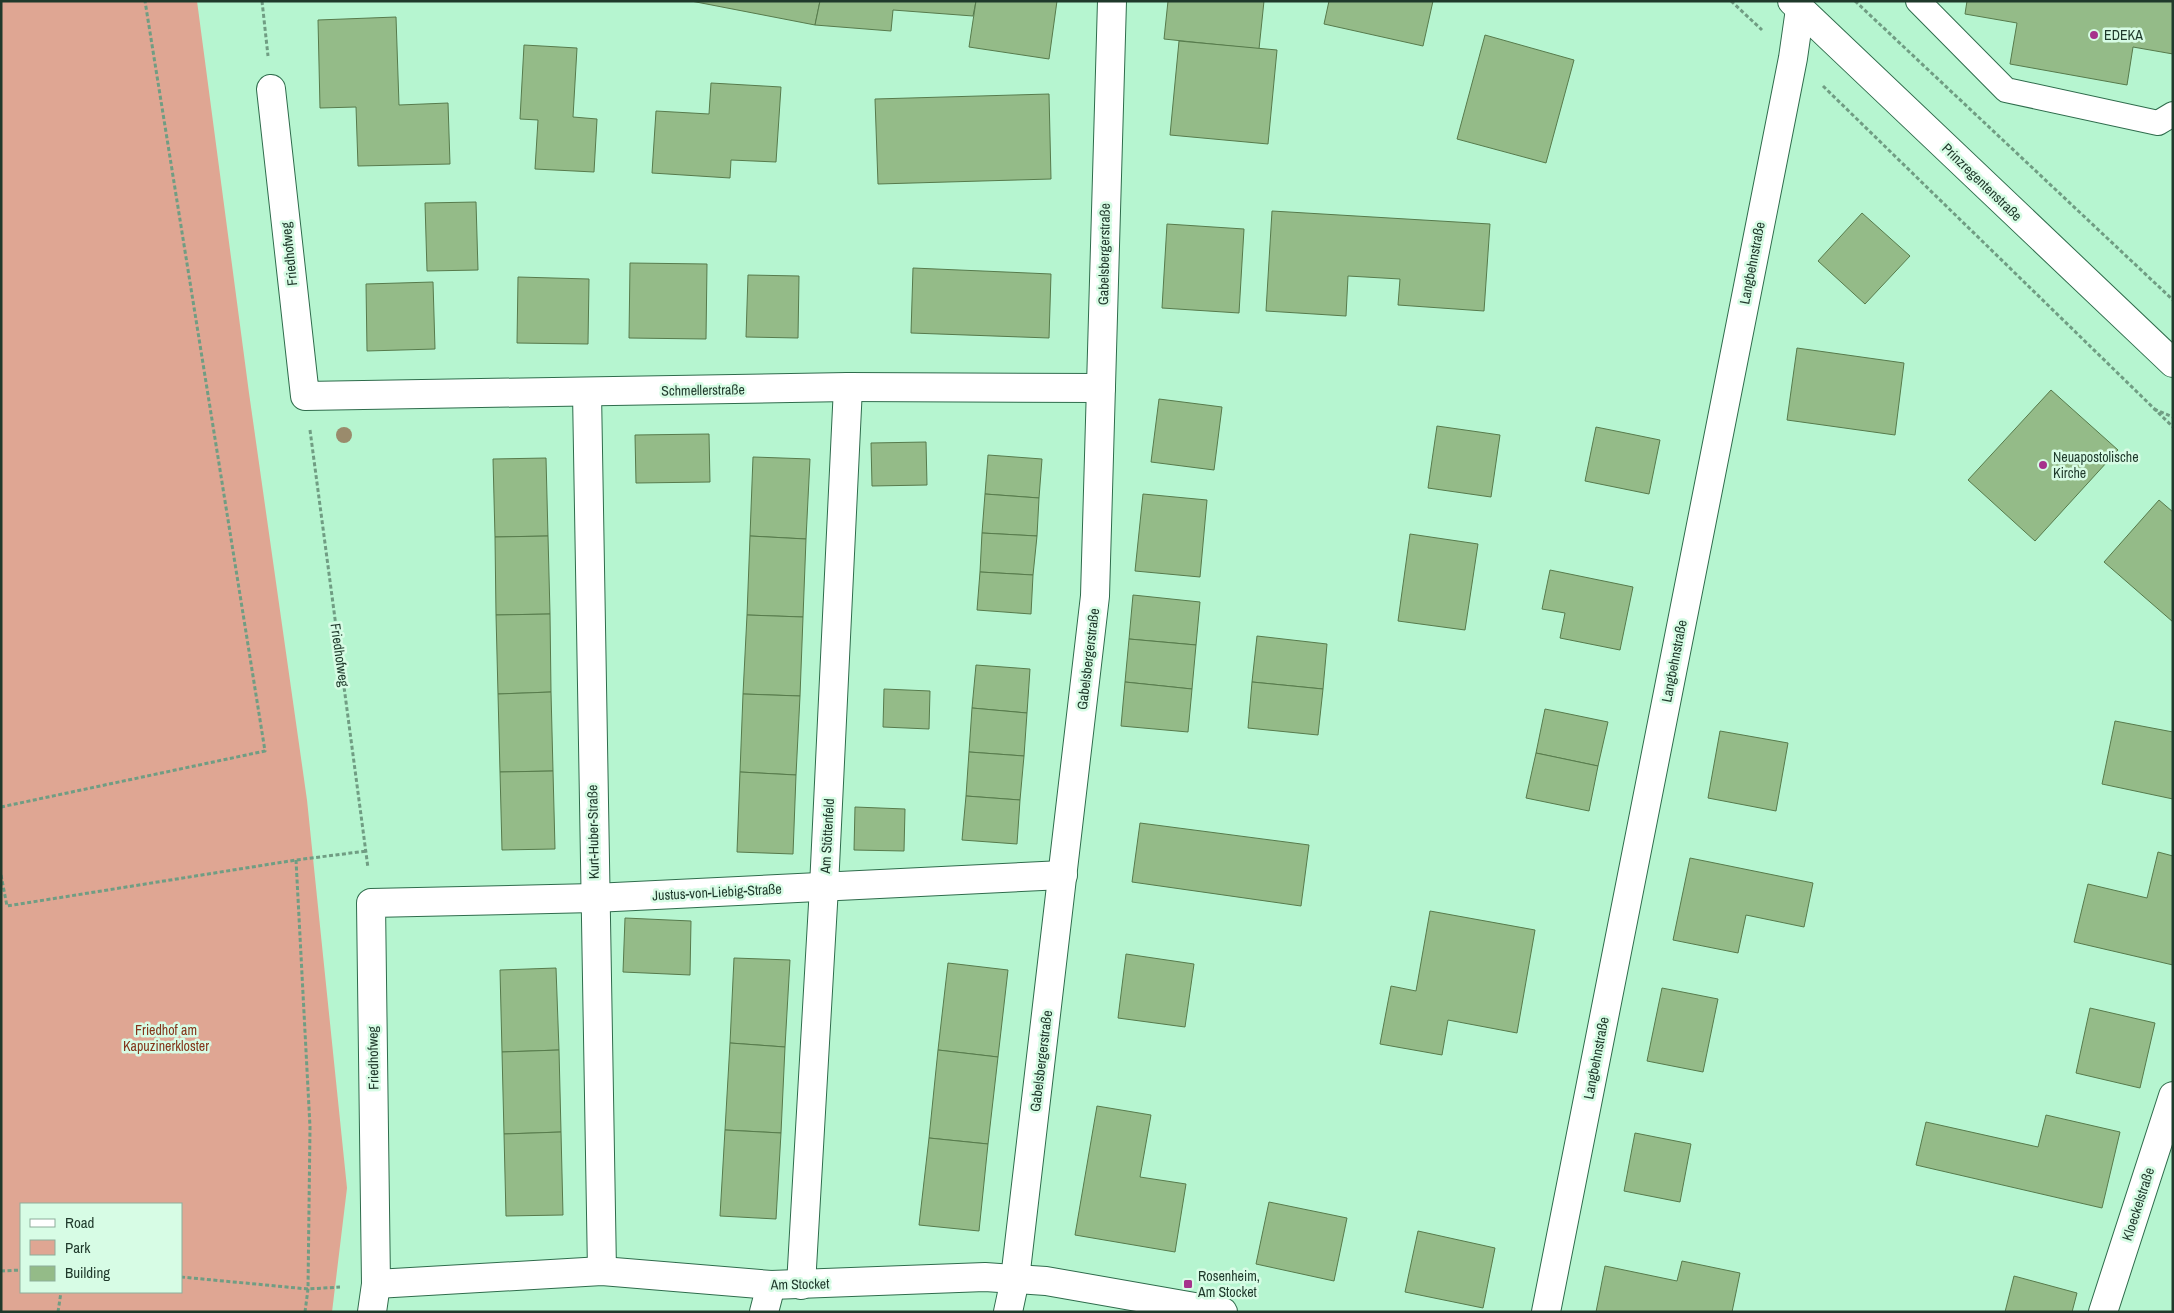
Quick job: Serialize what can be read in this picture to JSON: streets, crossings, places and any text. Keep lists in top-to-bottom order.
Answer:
{
  "streets": {
    "street": [
      "Prinzregentenstraße",
      "Friedhofweg",
      "Gabelsbergerstraße",
      "Langbehnstraße",
      "Schmellerstraße",
      "Kurt-Huber-Straße",
      "Am Stöttenfeld",
      "Justus-von-Liebig-Straße",
      "Kloeckelstraße",
      "Am Stocket"
    ]
  },
  "crossings": [
    ["Prinzregentenstraße", "Langbehnstraße"],
    ["Friedhofweg", "Schmellerstraße"],
    ["Friedhofweg", "Justus-von-Liebig-Straße"],
    ["Friedhofweg", "Am Stocket"],
    ["Gabelsbergerstraße", "Schmellerstraße"],
    ["Gabelsbergerstraße", "Justus-von-Liebig-Straße"],
    ["Gabelsbergerstraße", "Am Stocket"],
    ["Schmellerstraße", "Kurt-Huber-Straße"],
    ["Schmellerstraße", "Am Stöttenfeld"],
    ["Kurt-Huber-Straße", "Justus-von-Liebig-Straße"],
    ["Kurt-Huber-Straße", "Am Stocket"],
    ["Am Stöttenfeld", "Justus-von-Liebig-Straße"],
    ["Am Stöttenfeld", "Am Stocket"]
  ],
  "parks": ["Friedhof am Kapuzinerkloster"],
  "places": {
    "other": ["EDEKA", "Neuapostolische Kirche"],
    "transit": ["Rosenheim, Am Stocket"]
  },
  "legend": ["Road", "Park", "Building"]
}
